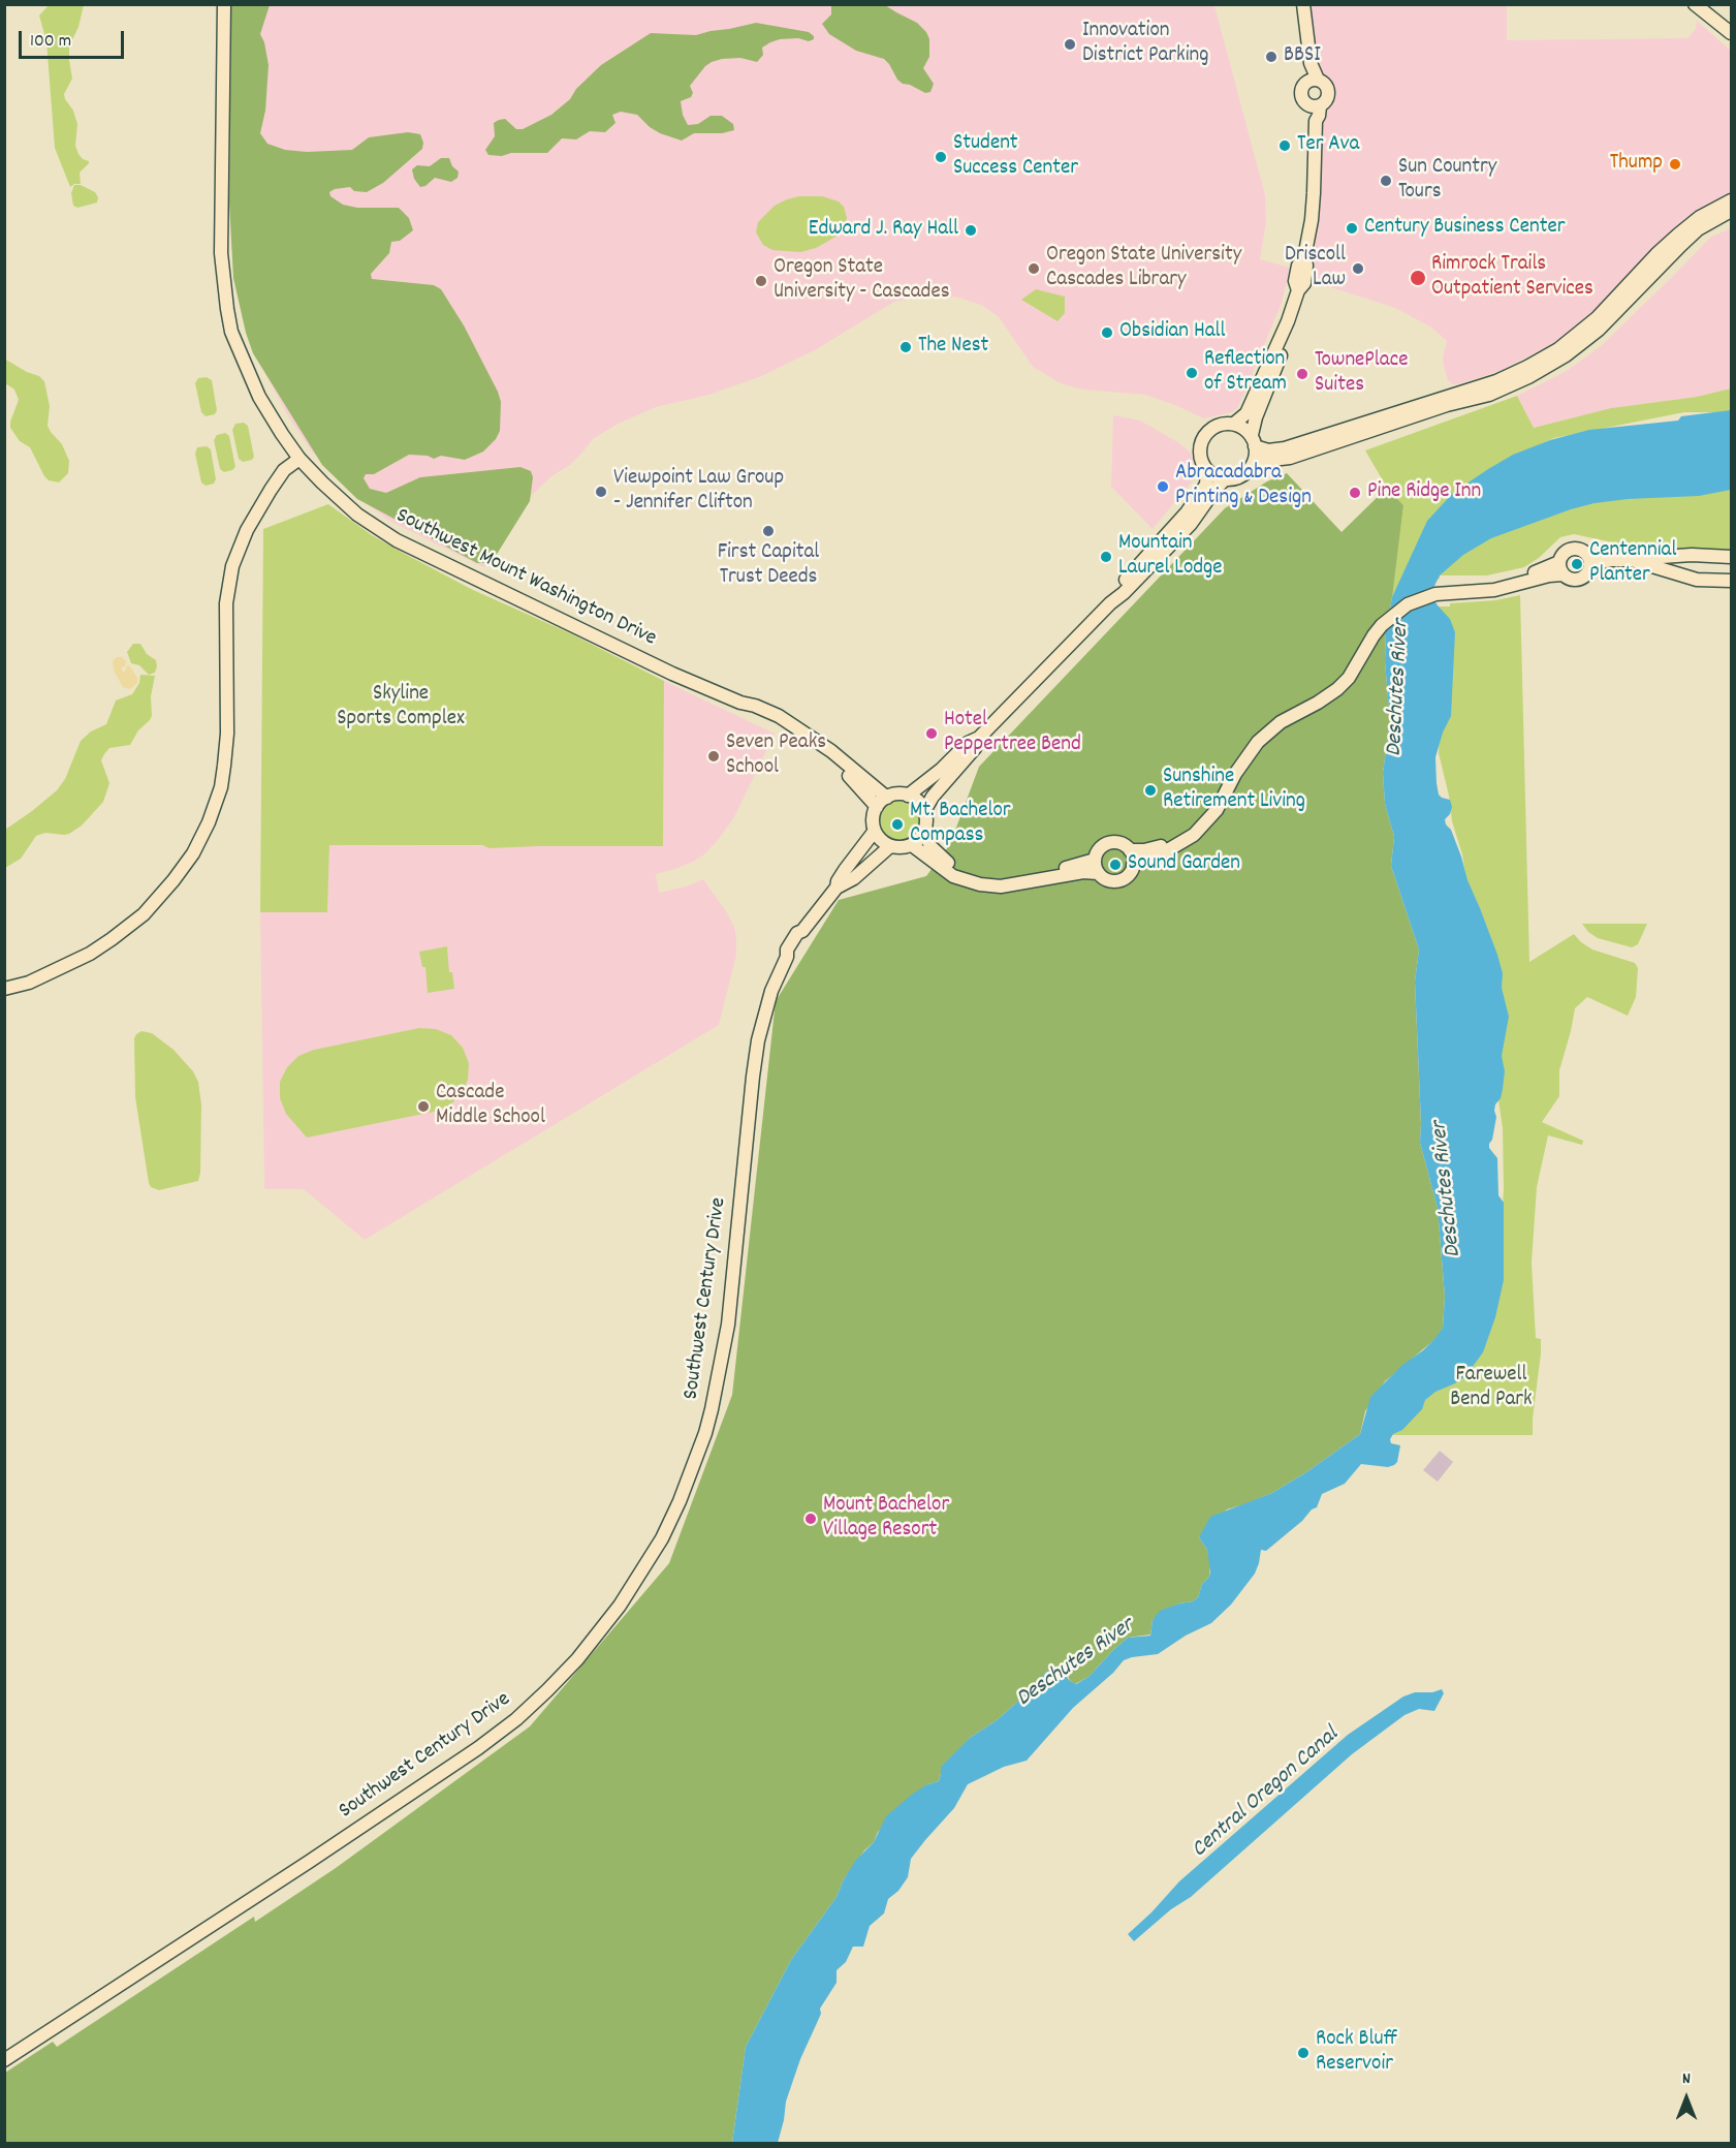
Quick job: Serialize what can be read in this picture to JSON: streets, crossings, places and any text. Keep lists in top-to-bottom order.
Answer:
{
  "streets": {
    "main road": ["Southwest Mount Washington Drive", "Southwest Century Drive"]
  },
  "crossings": [
    ["Southwest Mount Washington Drive", "Southwest Century Drive"]
  ],
  "water": ["Deschutes River", "Central Oregon Canal"],
  "parks": ["Skyline Sports Complex", "Farewell Bend Park"],
  "places": [
    "Innovation District Parking",
    "BBSI",
    "Ter Ava",
    "Student Success Center",
    "Thump",
    "Sun Country Tours",
    "Century Business Center",
    "Edward J. Ray Hall",
    "Oregon State University Cascades Library",
    "Driscoll Law",
    "Rimrock Trails Outpatient Services",
    "Oregon State University - Cascades",
    "Obsidian Hall",
    "The Nest",
    "Reflection of Stream",
    "TownePlace Suites",
    "Abracadabra Printing & Design",
    "Viewpoint Law Group - Jennifer Clifton",
    "Pine Ridge Inn",
    "First Capital Trust Deeds",
    "Mountain Laurel Lodge",
    "Centennial Planter",
    "Hotel Peppertree Bend",
    "Seven Peaks School",
    "Sunshine Retirement Living",
    "Mt. Bachelor Compass",
    "Sound Garden",
    "Cascade Middle School",
    "Mount Bachelor Village Resort",
    "Rock Bluff Reservoir"
  ],
  "scale_bar": "100 m",
  "north": "top"
}
